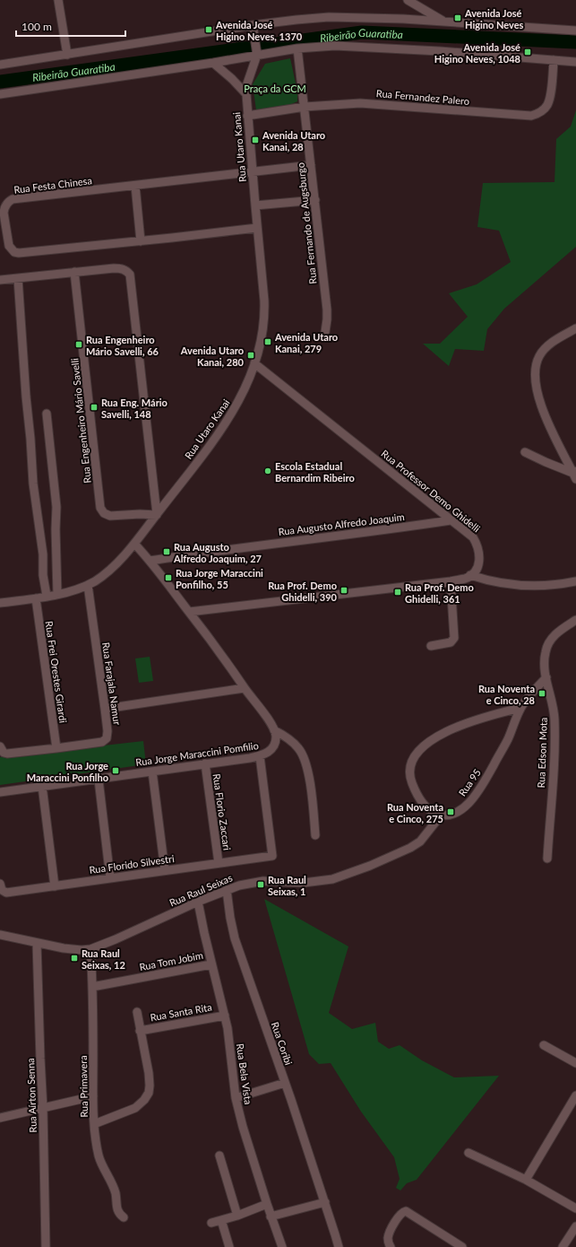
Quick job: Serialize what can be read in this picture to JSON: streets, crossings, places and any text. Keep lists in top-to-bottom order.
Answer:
{
  "streets": {
    "street": [
      "Rua Fernandez Palero",
      "Rua Utaro Kanai",
      "Rua Festa Chinesa",
      "Rua Fernando de Augsburgo",
      "Rua Engenheiro Mário Savelli",
      "Rua Professor Demo Ghidelli",
      "Rua Augusto Alfredo Joaquim",
      "Rua Frei Orestes Girardi",
      "Rua Farajala Namur",
      "Rua Edson Mota",
      "Rua Jorge Maraccini Pomfilio",
      "Rua 95",
      "Rua Florio Zaccari",
      "Rua Florido Silvestri",
      "Rua Raul Seixas",
      "Rua Tom Jobim",
      "Rua Santa Rita",
      "Rua Coribi",
      "Rua Bela Vista",
      "Rua Primavera",
      "Rua Aírton Senna"
    ]
  },
  "crossings": [
    ["Rua Fernandez Palero", "Rua Utaro Kanai"],
    ["Rua Fernandez Palero", "Rua Fernando de Augsburgo"],
    ["Rua Utaro Kanai", "Rua Festa Chinesa"],
    ["Rua Utaro Kanai", "Rua Engenheiro Mário Savelli"],
    ["Rua Utaro Kanai", "Rua Professor Demo Ghidelli"],
    ["Rua Utaro Kanai", "Rua Frei Orestes Girardi"],
    ["Rua Utaro Kanai", "Rua Farajala Namur"],
    ["Rua Festa Chinesa", "Rua Fernando de Augsburgo"],
    ["Rua Professor Demo Ghidelli", "Rua Augusto Alfredo Joaquim"],
    ["Rua Frei Orestes Girardi", "Rua Farajala Namur"],
    ["Rua Edson Mota", "Rua 95"],
    ["Rua Jorge Maraccini Pomfilio", "Rua Florio Zaccari"],
    ["Rua Jorge Maraccini Pomfilio", "Rua Florido Silvestri"],
    ["Rua 95", "Rua Raul Seixas"],
    ["Rua Florio Zaccari", "Rua Florido Silvestri"],
    ["Rua Raul Seixas", "Rua Coribi"],
    ["Rua Raul Seixas", "Rua Bela Vista"],
    ["Rua Raul Seixas", "Rua Primavera"],
    ["Rua Raul Seixas", "Rua Aírton Senna"],
    ["Rua Tom Jobim", "Rua Bela Vista"],
    ["Rua Tom Jobim", "Rua Primavera"],
    ["Rua Santa Rita", "Rua Bela Vista"]
  ],
  "water": ["Ribeirão Guaratiba"],
  "parks": ["Praça da GCM"],
  "places": {
    "transit": [
      "Avenida José Higino Neves",
      "Avenida José Higino Neves, 1370",
      "Avenida José Higino Neves, 1048",
      "Avenida Utaro Kanai, 28",
      "Avenida Utaro Kanai, 279",
      "Rua Engenheiro Mário Savelli, 66",
      "Avenida Utaro Kanai, 280",
      "Rua Eng. Mário Savelli, 148",
      "Rua Augusto Alfredo Joaquim, 27",
      "Rua Jorge Maraccini Ponfilho, 55",
      "Rua Prof. Demo Ghidelli, 390",
      "Rua Prof. Demo Ghidelli, 361",
      "Rua Noventa e Cinco, 28",
      "Rua Jorge Maraccini Ponfilho",
      "Rua Noventa e Cinco, 275",
      "Rua Raul Seixas, 1",
      "Rua Raul Seixas, 12"
    ],
    "other": ["Escola Estadual Bernardim Ribeiro"]
  },
  "scale_bar": "100 m"
}
